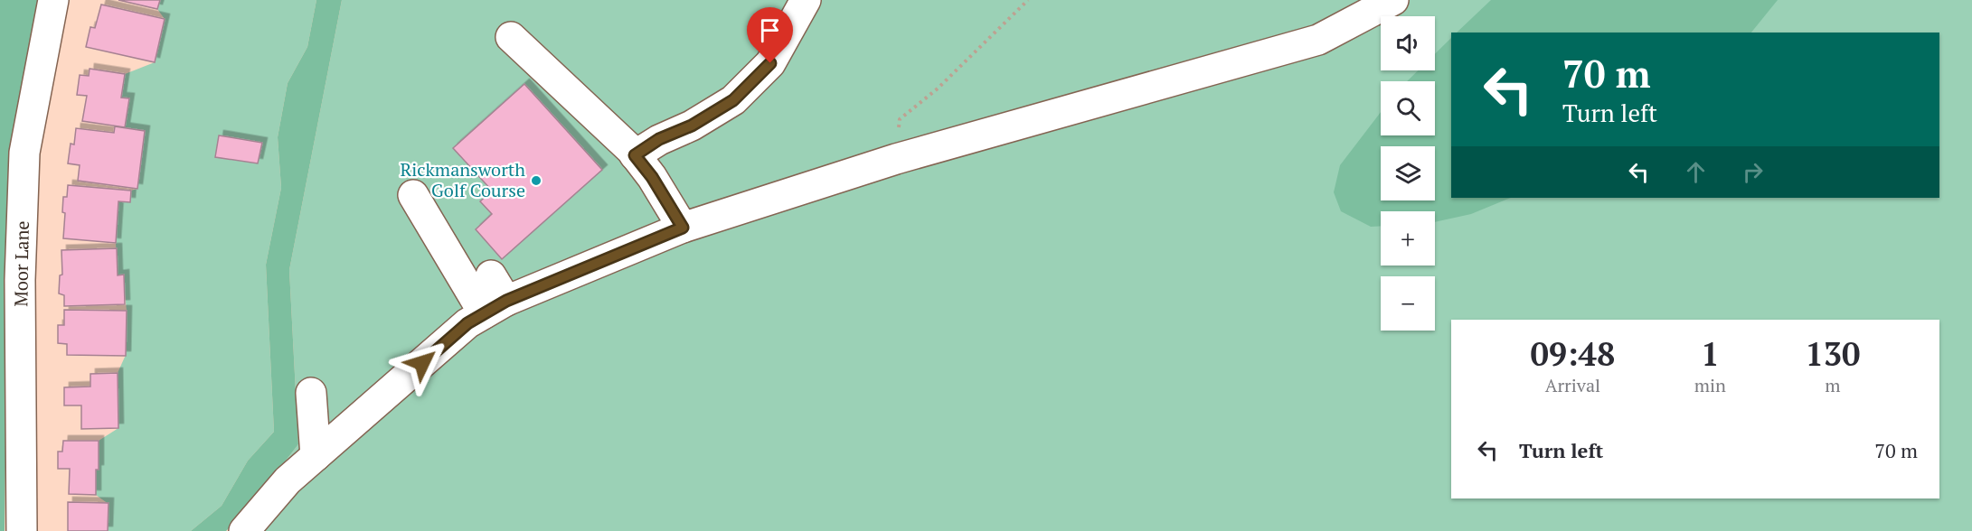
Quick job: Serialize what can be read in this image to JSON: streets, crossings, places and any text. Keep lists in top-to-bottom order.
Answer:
{
  "streets": {
    "street": ["Moor Lane"]
  },
  "places": ["Rickmansworth Golf Course"],
  "page": {
    "map_buttons": ["+", "−"],
    "turn": ["70 m", "Turn left"],
    "eta": [
      "09:48",
      "Arrival",
      "1",
      "min",
      "130",
      "m"
    ],
    "list": [
      {
        "name": "Turn left",
        "value": "70 m"
      }
    ]
  }
}
